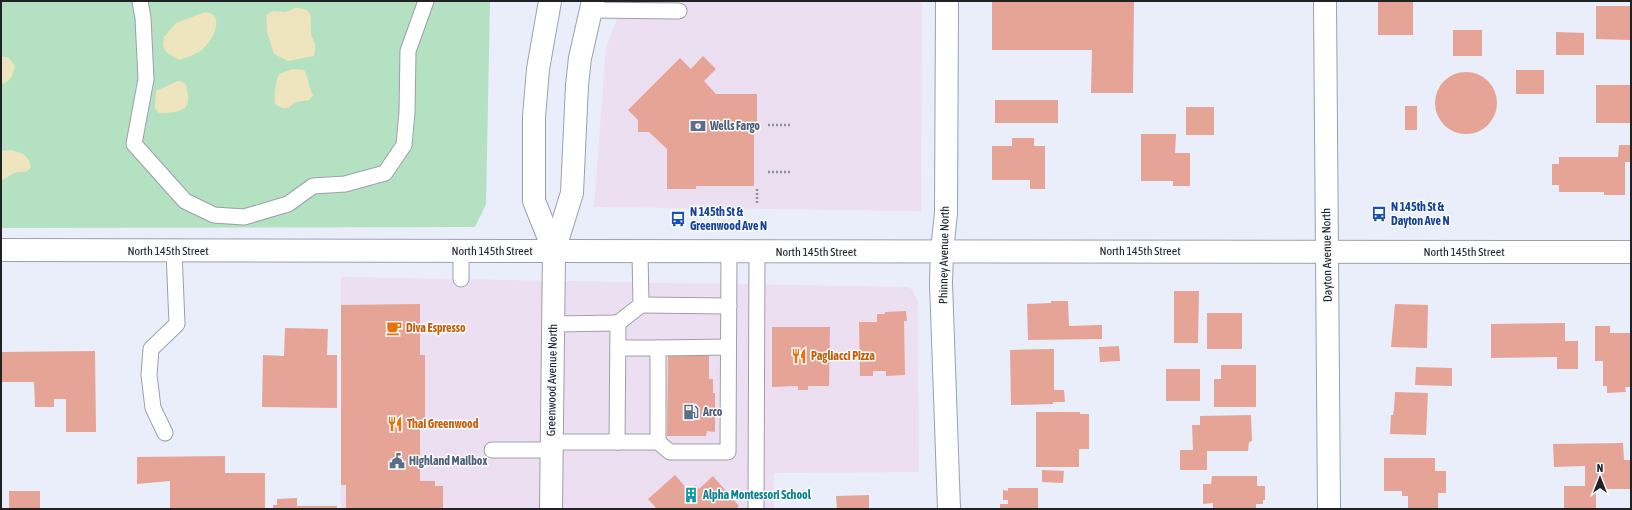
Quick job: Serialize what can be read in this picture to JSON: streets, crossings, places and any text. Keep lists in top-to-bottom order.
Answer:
{
  "streets": {
    "main road": [
      "North 145th Street",
      "Phinney Avenue North",
      "Dayton Avenue North",
      "Greenwood Avenue North"
    ]
  },
  "crossings": [
    ["North 145th Street", "Phinney Avenue North"],
    ["North 145th Street", "Dayton Avenue North"],
    ["North 145th Street", "Greenwood Avenue North"]
  ],
  "places": {
    "bank": ["Wells Fargo"],
    "bus stop": ["N 145th St & Dayton Ave N", "N 145th St & Greenwood Ave N"],
    "cafe": ["Diva Espresso"],
    "restaurant": ["Pagliacci Pizza", "Thai Greenwood"],
    "fuel station": ["Arco"],
    "public building": ["Highland Mailbox"],
    "building": ["Alpha Montessori School"]
  },
  "north": "top"
}
